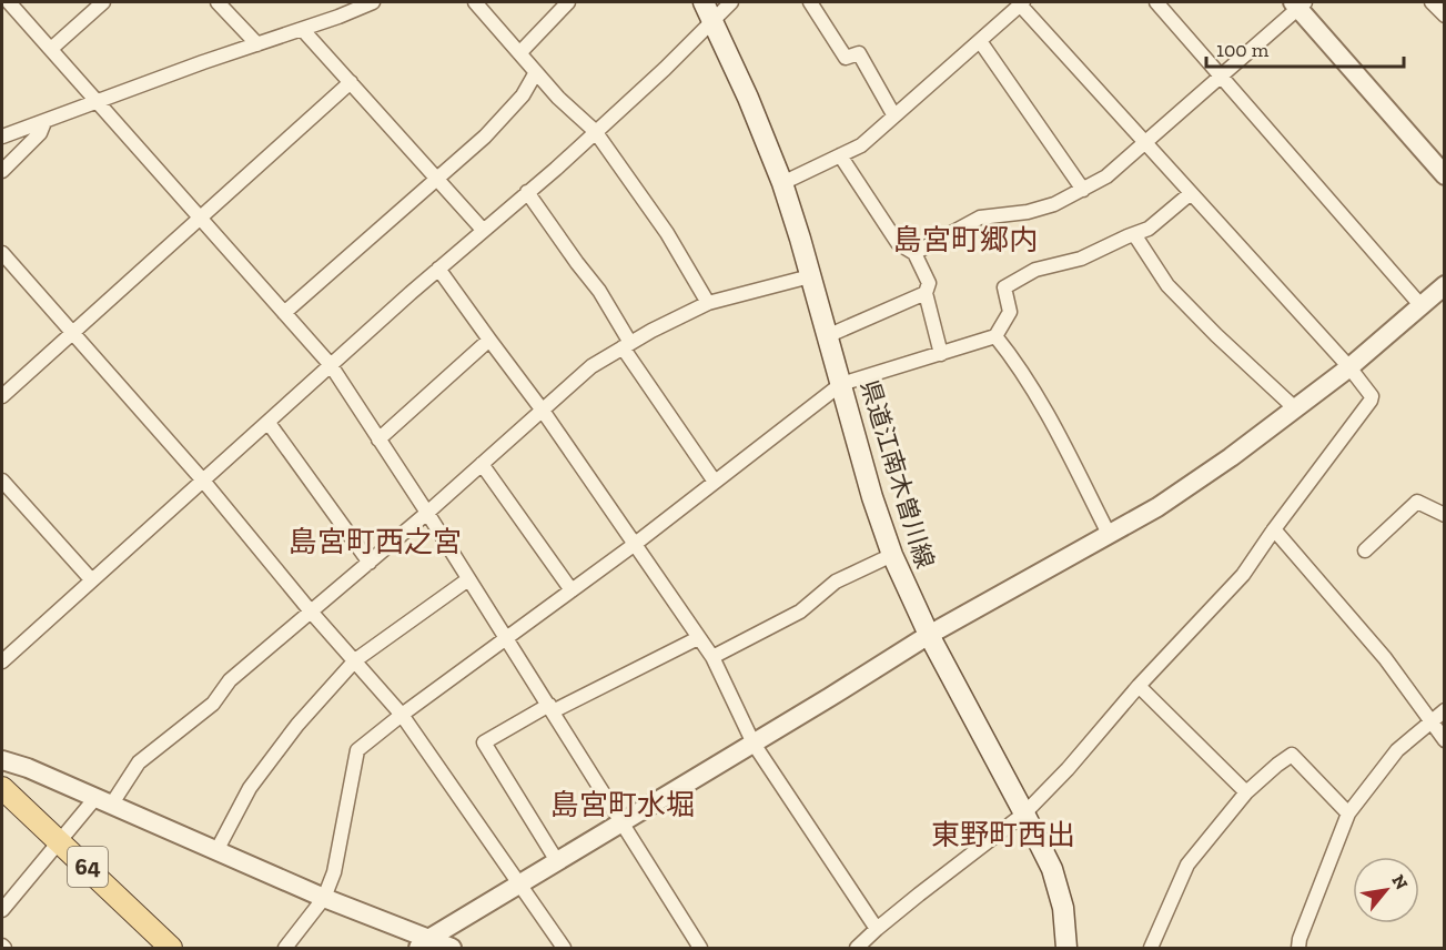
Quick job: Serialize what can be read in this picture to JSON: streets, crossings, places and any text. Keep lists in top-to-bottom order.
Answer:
{
  "streets": {
    "main road": ["県道江南木曽川線", "64"]
  },
  "districts": [
    "島宮町郷内",
    "島宮町西之宮",
    "島宮町水堀",
    "東野町西出"
  ],
  "scale_bar": "100 m",
  "north": "top right"
}
